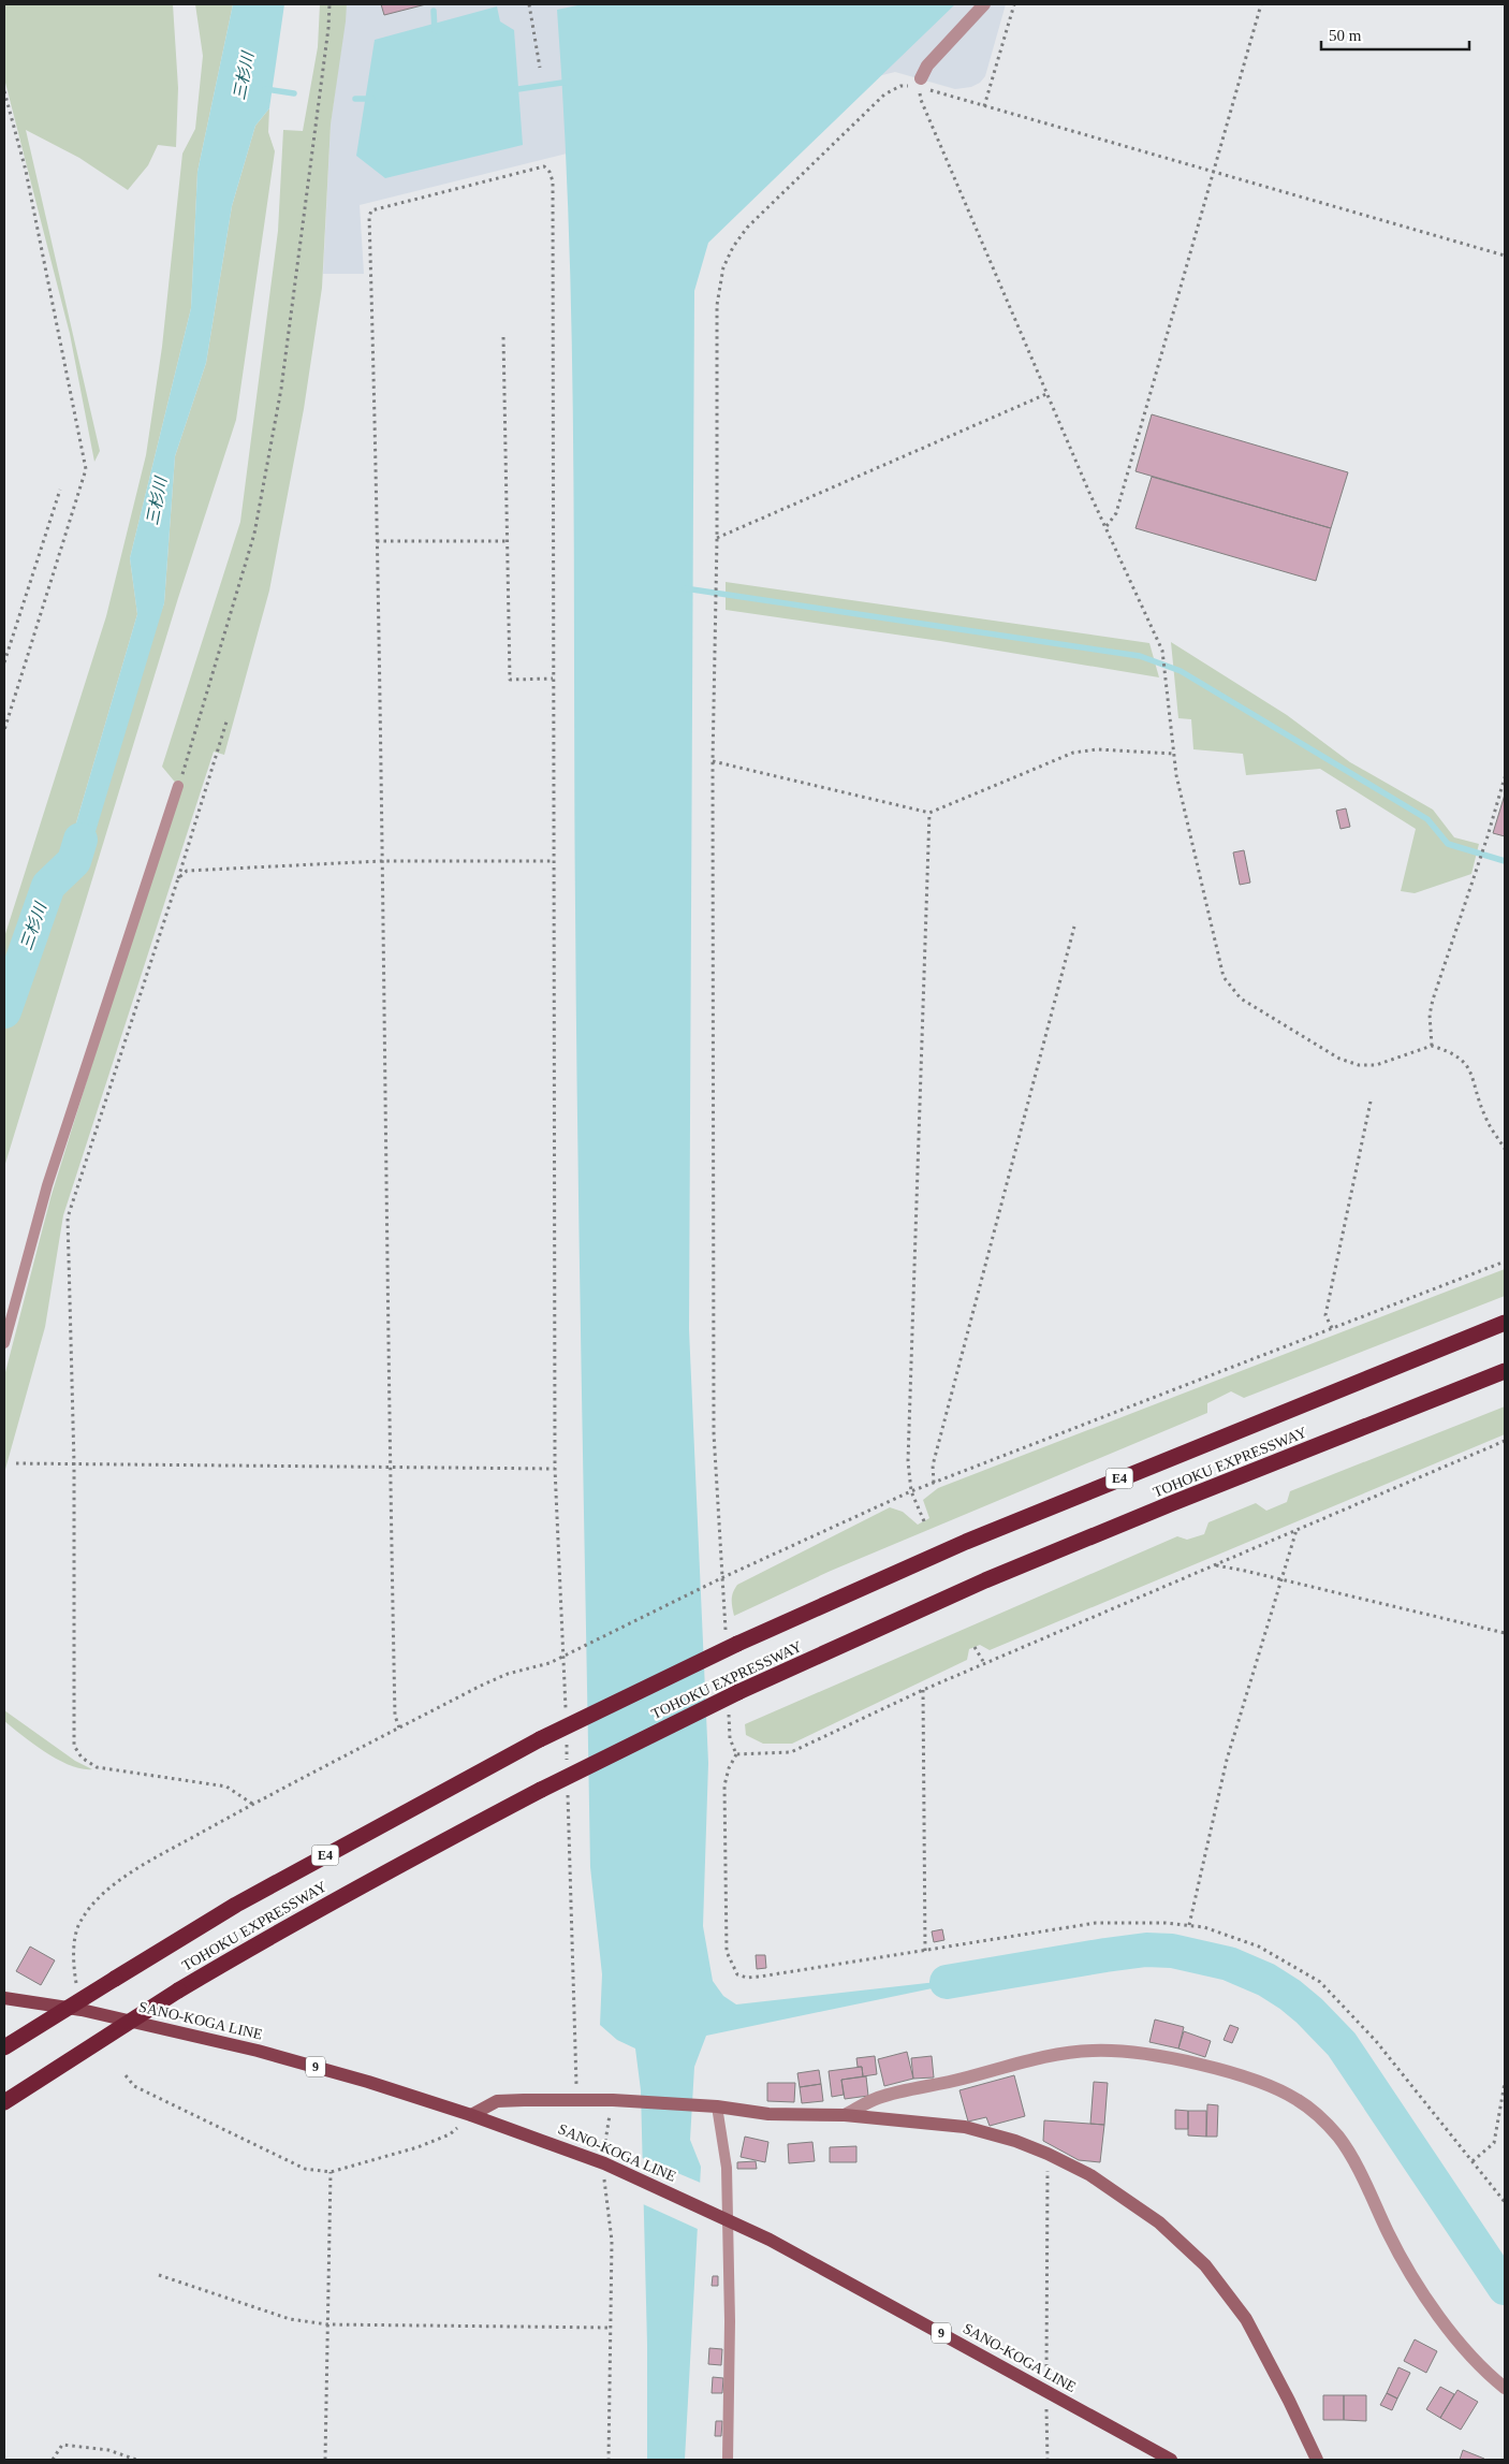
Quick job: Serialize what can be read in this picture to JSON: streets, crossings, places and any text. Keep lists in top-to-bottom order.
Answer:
{
  "streets": {
    "highway": ["TOHOKU EXPRESSWAY", "E4"],
    "main road": ["SANO-KOGA LINE", "9"]
  },
  "water": ["三杉川"],
  "scale_bar": "50 m"
}
